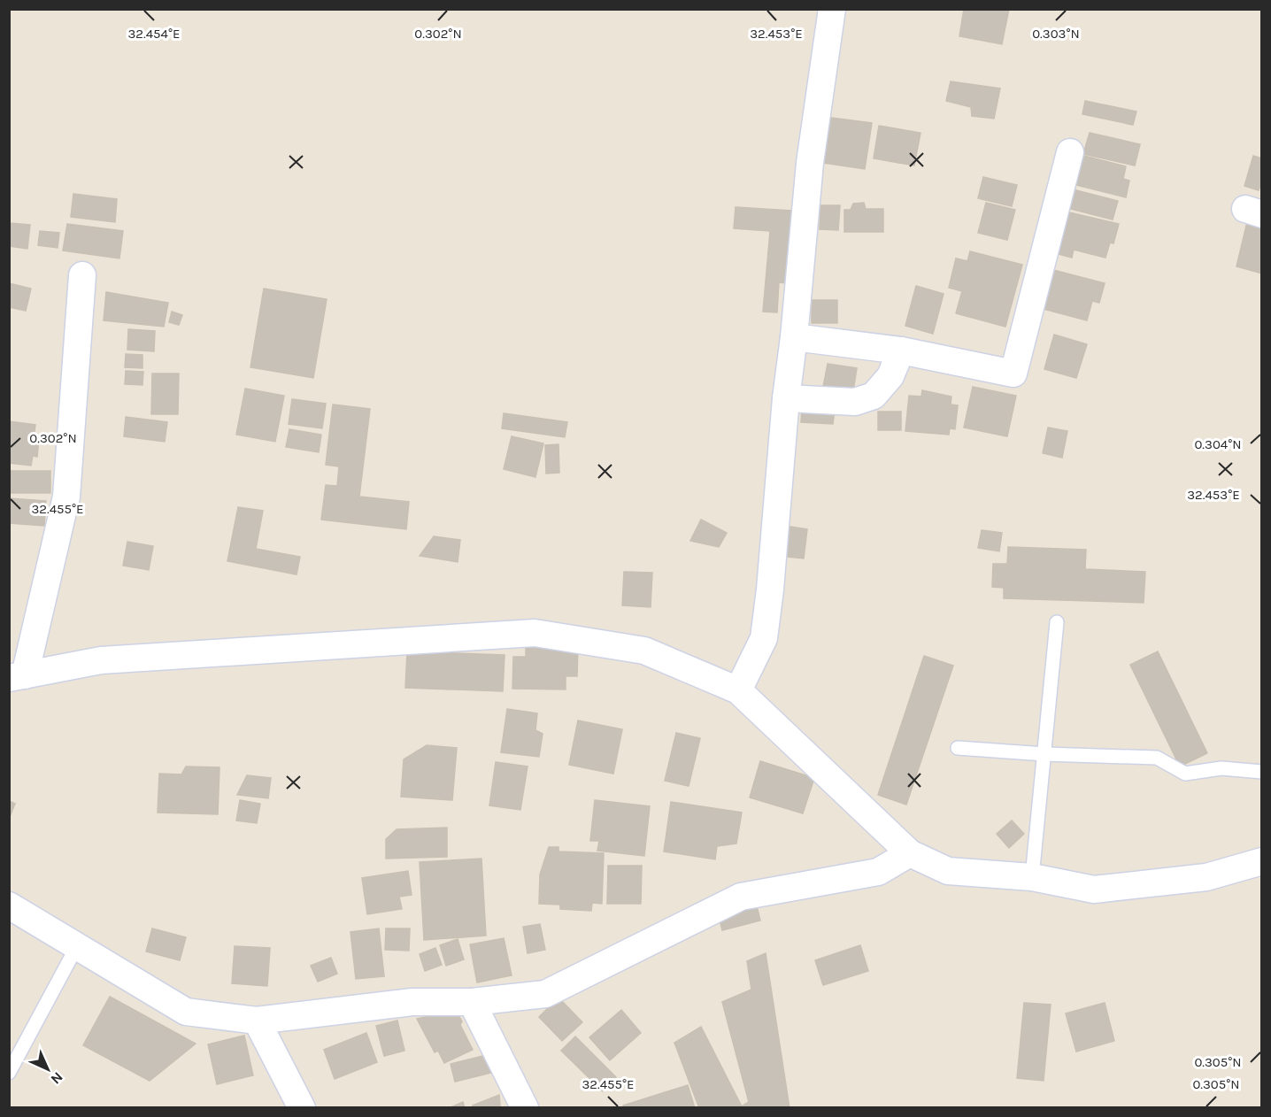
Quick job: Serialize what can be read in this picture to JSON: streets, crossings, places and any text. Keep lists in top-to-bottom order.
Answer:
{
  "north": "bottom right",
  "coordinates": [
    "32.454°E",
    "0.302°N",
    "32.453°E",
    "0.303°N",
    "0.304°N",
    "32.455°E",
    "0.305°N"
  ]
}
